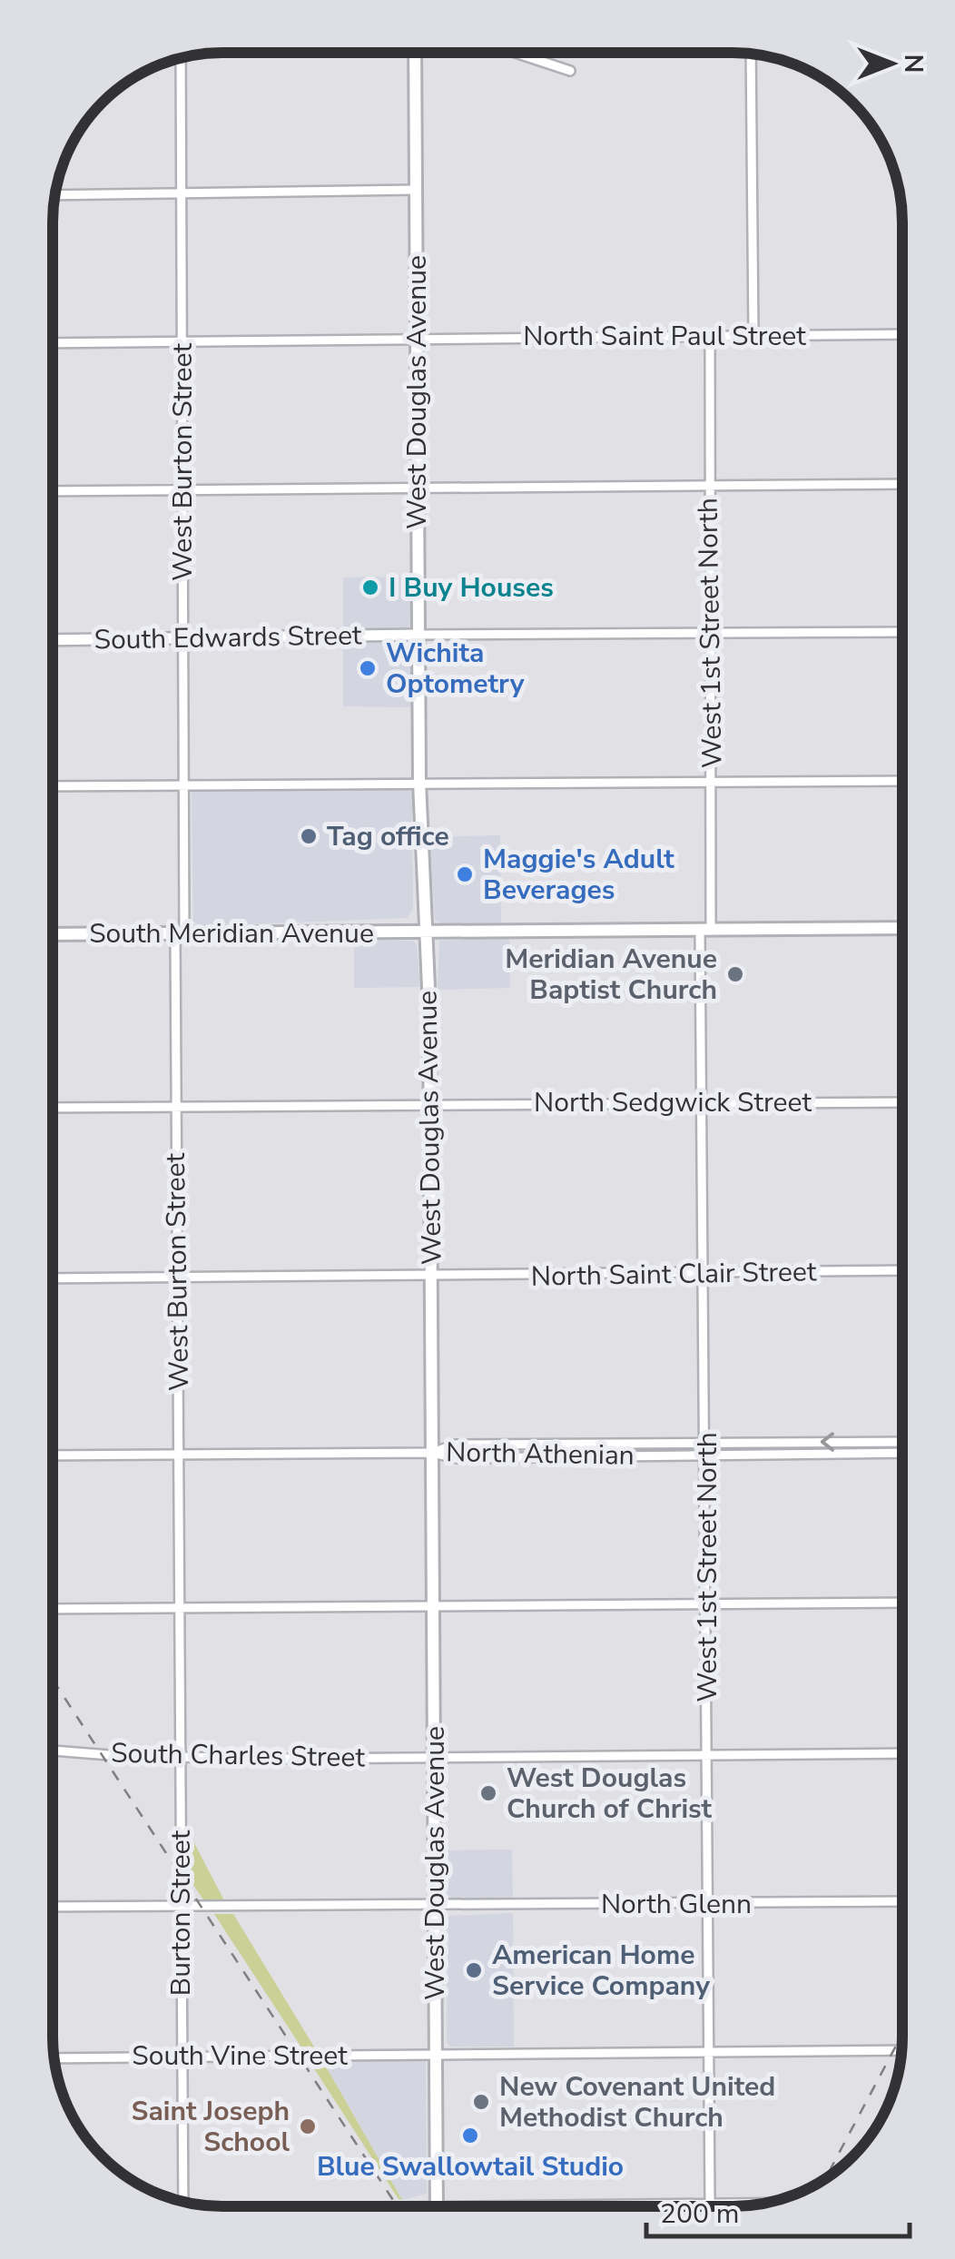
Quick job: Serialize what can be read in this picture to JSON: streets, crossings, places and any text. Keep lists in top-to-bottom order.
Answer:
{
  "streets": {
    "main road": ["West Douglas Avenue", "South Meridian Avenue"],
    "street": [
      "North Saint Paul Street",
      "West Burton Street",
      "West 1st Street North",
      "South Edwards Street",
      "North Sedgwick Street",
      "North Saint Clair Street",
      "North Athenian",
      "South Charles Street",
      "North Glenn",
      "Burton Street",
      "South Vine Street"
    ]
  },
  "crossings": [
    ["North Saint Paul Street", "West Douglas Avenue"],
    ["North Saint Paul Street", "West Burton Street"],
    ["North Saint Paul Street", "West 1st Street North"],
    ["West Douglas Avenue", "South Edwards Street"],
    ["West Douglas Avenue", "South Meridian Avenue"],
    ["West Douglas Avenue", "North Sedgwick Street"],
    ["West Douglas Avenue", "North Saint Clair Street"],
    ["West Douglas Avenue", "North Athenian"],
    ["West Douglas Avenue", "South Charles Street"],
    ["West Douglas Avenue", "North Glenn"],
    ["West Douglas Avenue", "South Vine Street"],
    ["West Burton Street", "South Edwards Street"],
    ["West Burton Street", "South Meridian Avenue"],
    ["West Burton Street", "North Sedgwick Street"],
    ["West Burton Street", "North Saint Clair Street"],
    ["West Burton Street", "Burton Street"],
    ["West 1st Street North", "South Meridian Avenue"],
    ["West 1st Street North", "North Sedgwick Street"],
    ["West 1st Street North", "North Saint Clair Street"],
    ["West 1st Street North", "North Athenian"],
    ["West 1st Street North", "South Charles Street"],
    ["West 1st Street North", "North Glenn"],
    ["West 1st Street North", "South Vine Street"],
    ["South Charles Street", "Burton Street"],
    ["North Glenn", "Burton Street"],
    ["Burton Street", "South Vine Street"]
  ],
  "places": [
    "I Buy Houses",
    "Wichita Optometry",
    "Tag office",
    "Maggie's Adult Beverages",
    "Meridian Avenue Baptist Church",
    "West Douglas Church of Christ",
    "American Home Service Company",
    "New Covenant United Methodist Church",
    "Saint Joseph School",
    "Blue Swallowtail Studio"
  ],
  "scale_bar": "200 m",
  "north": "right"
}
